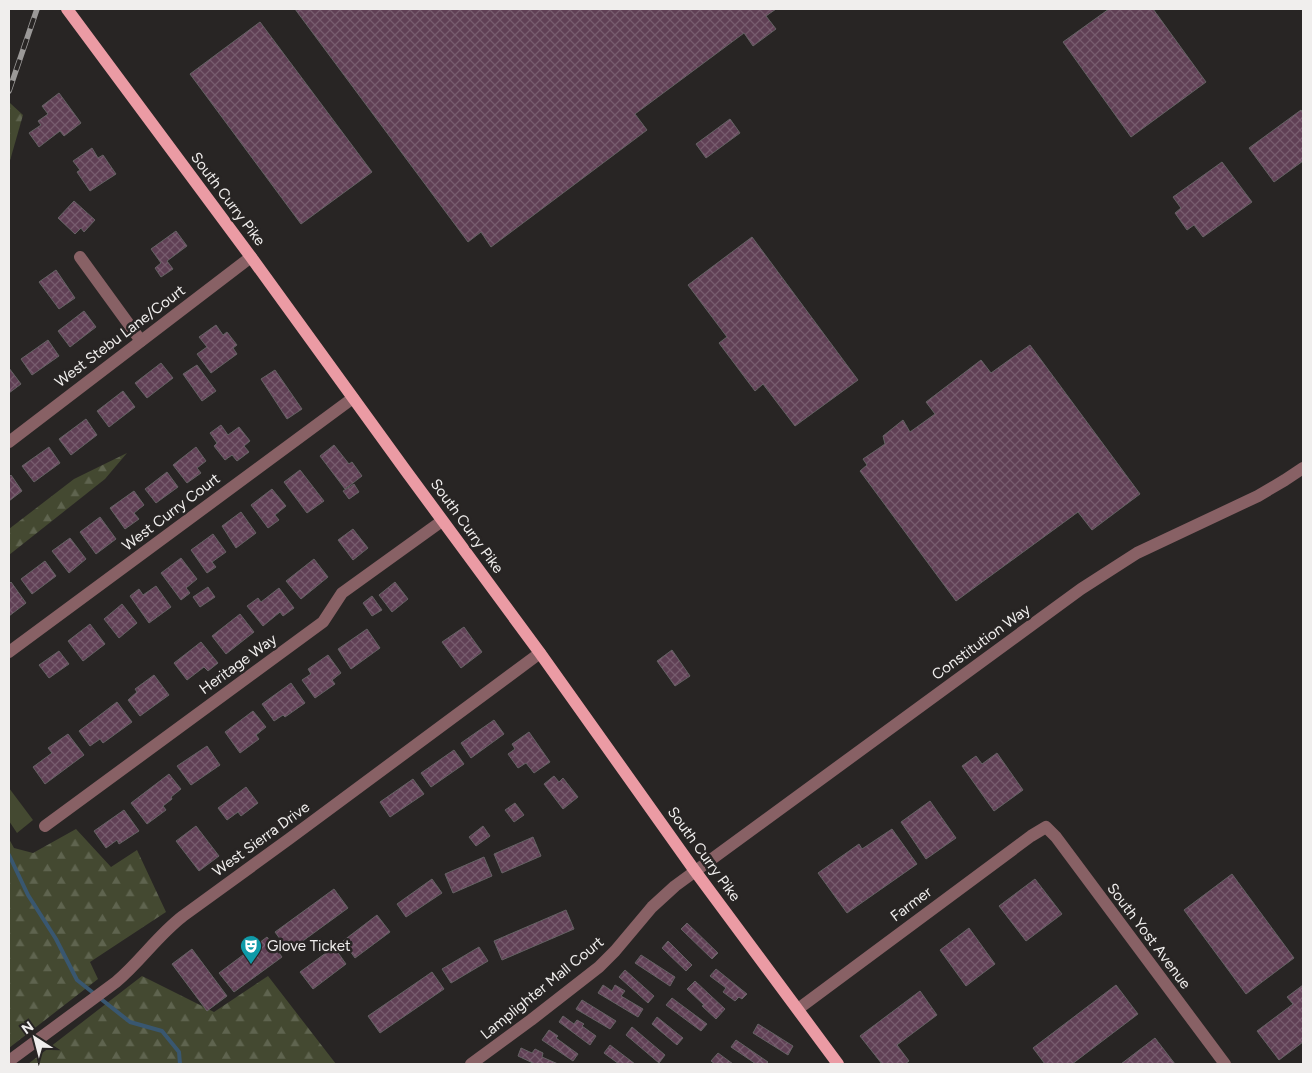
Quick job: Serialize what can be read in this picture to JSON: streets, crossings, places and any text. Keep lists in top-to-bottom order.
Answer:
{
  "streets": {
    "main road": ["South Curry Pike"],
    "street": [
      "West Stebu Lane/Court",
      "West Curry Court",
      "Constitution Way",
      "Heritage Way",
      "West Sierra Drive",
      "Farmer",
      "South Yost Avenue",
      "Lamplighter Mall Court"
    ]
  },
  "crossings": [
    ["South Curry Pike", "West Stebu Lane/Court"],
    ["South Curry Pike", "West Curry Court"],
    ["South Curry Pike", "Constitution Way"],
    ["South Curry Pike", "Heritage Way"],
    ["South Curry Pike", "West Sierra Drive"],
    ["South Curry Pike", "Farmer"],
    ["South Curry Pike", "Lamplighter Mall Court"],
    ["Constitution Way", "Lamplighter Mall Court"],
    ["Farmer", "South Yost Avenue"]
  ],
  "places": {
    "theatre": ["Glove Ticket"]
  },
  "north": "top left"
}
